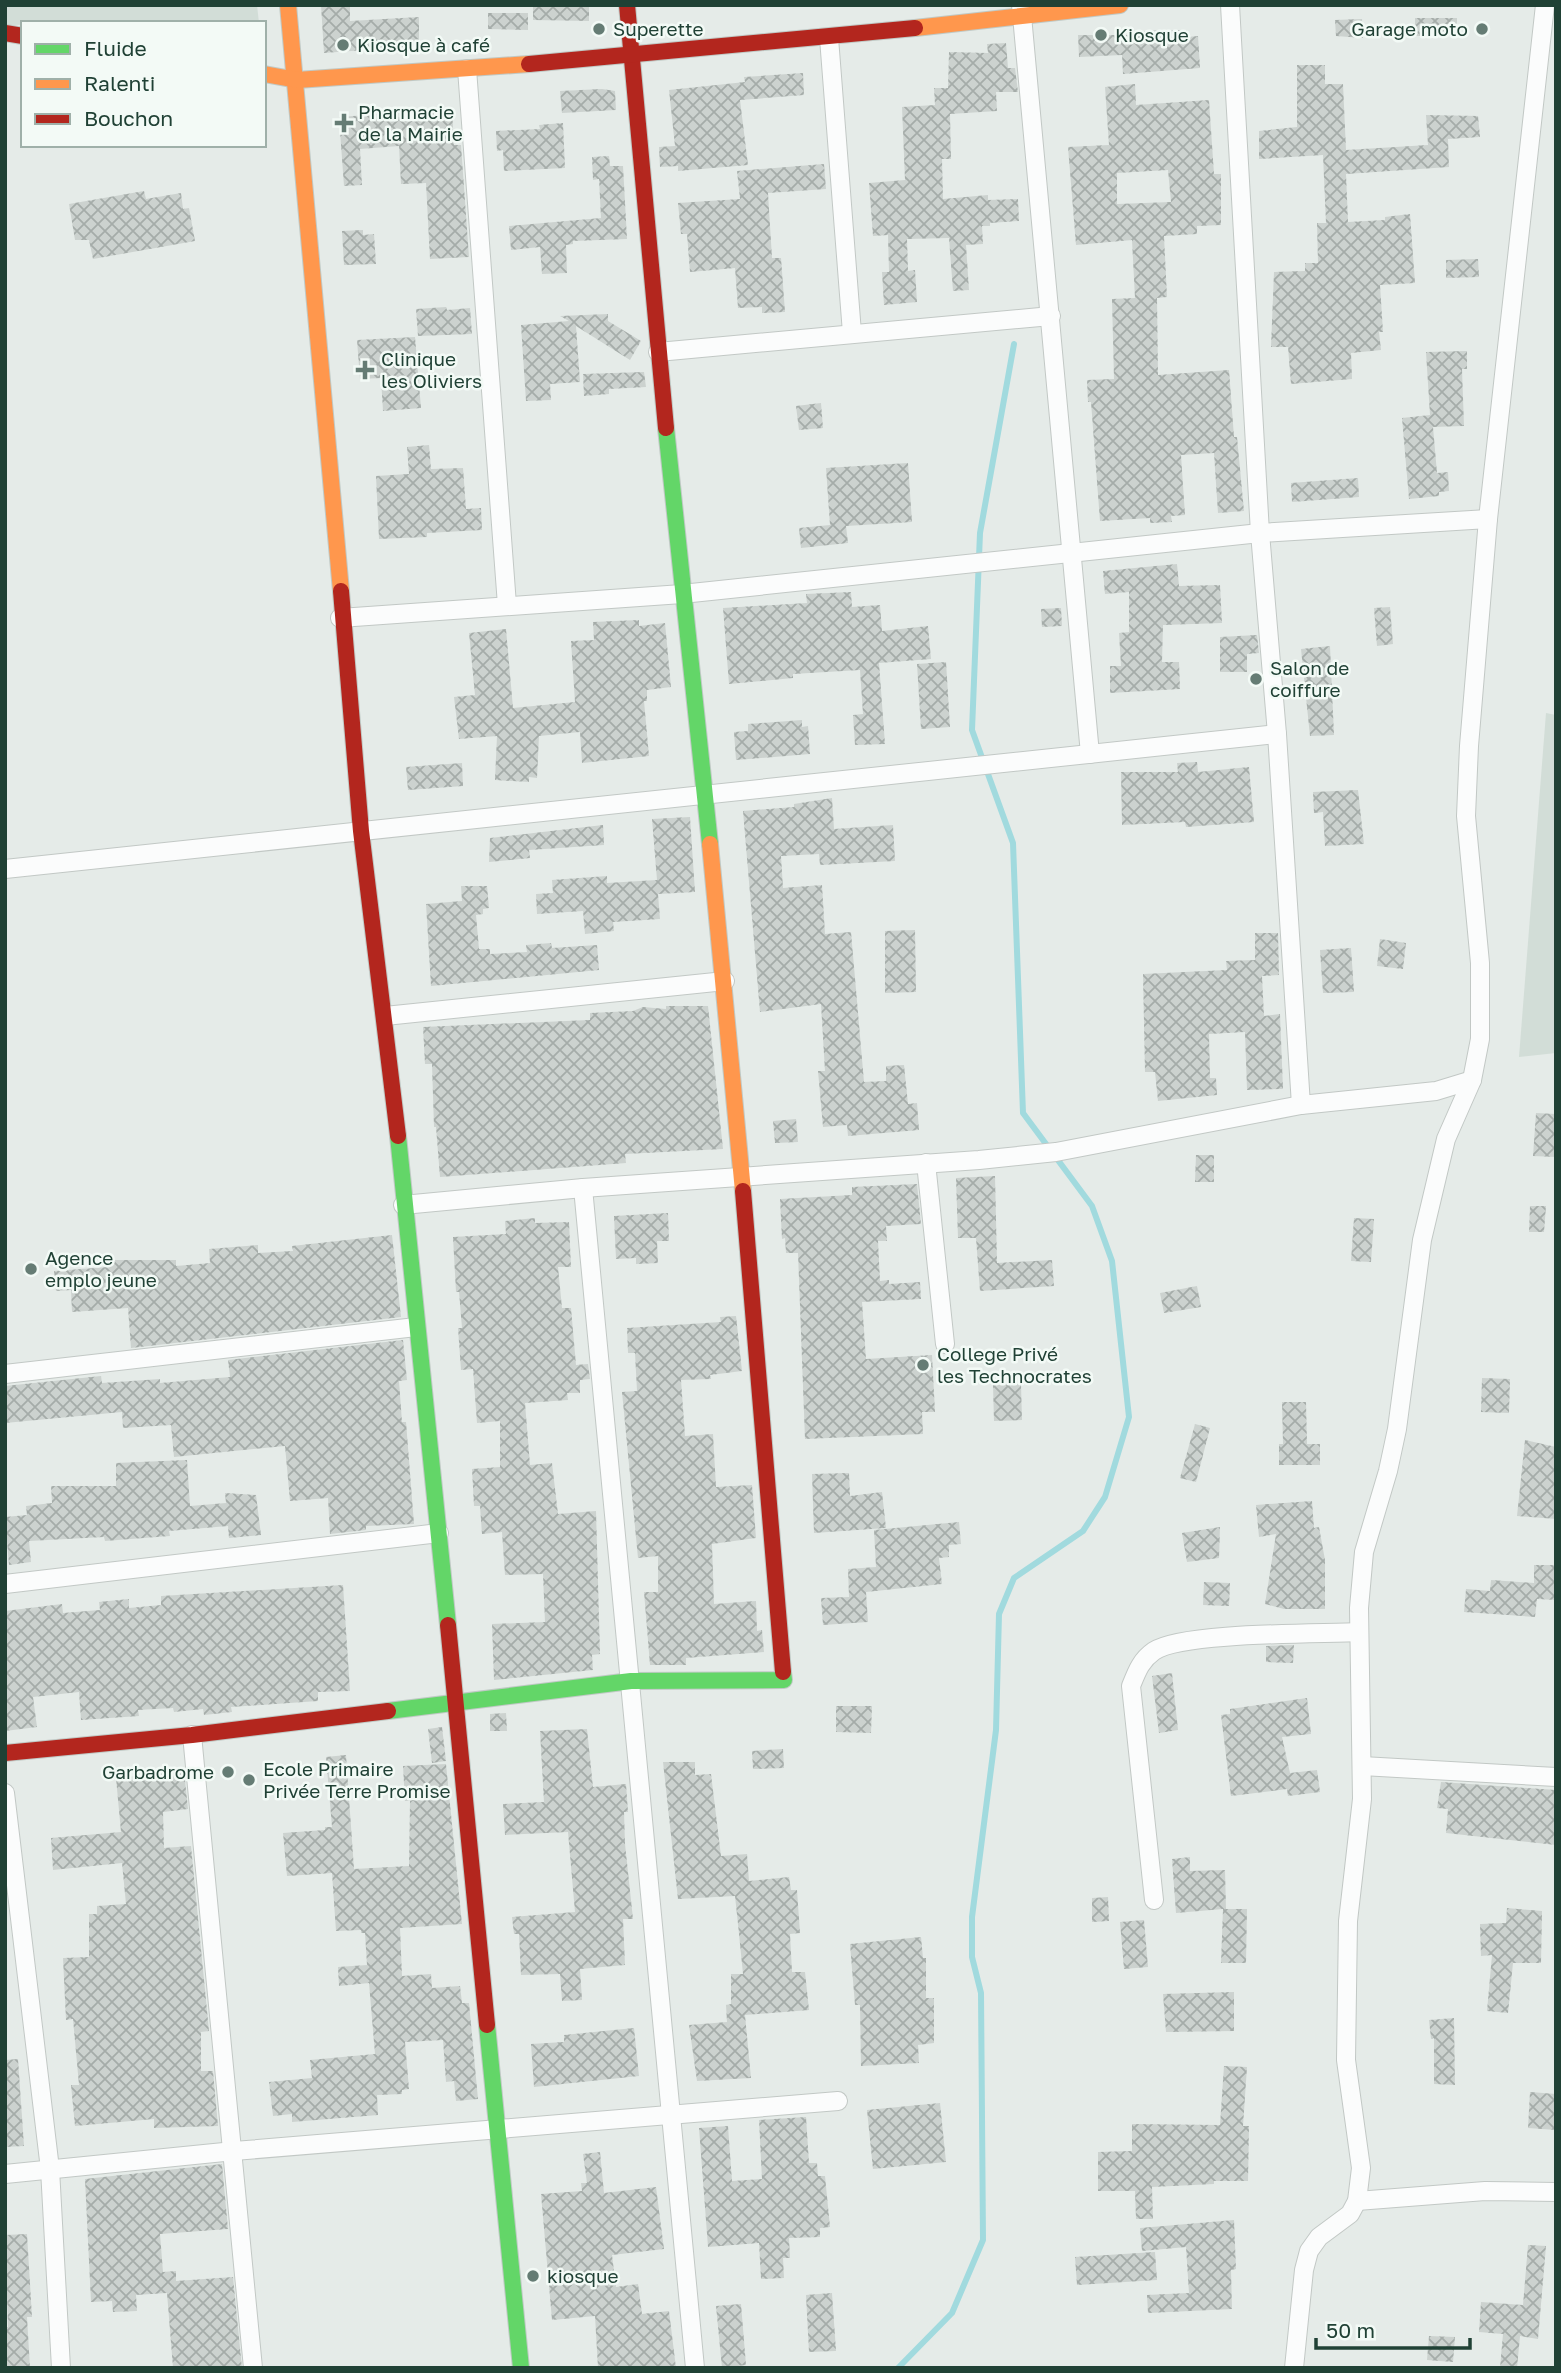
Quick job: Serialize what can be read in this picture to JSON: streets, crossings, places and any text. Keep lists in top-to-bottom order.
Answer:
{
  "places": {
    "other": [
      "Superette",
      "Garage moto",
      "Kiosque",
      "Kiosque à café",
      "Salon de coiffure",
      "Agence emplo jeune",
      "College Privé les Technocrates",
      "Garbadrome",
      "Ecole Primaire Privée Terre Promise",
      "kiosque"
    ],
    "health": ["Pharmacie de la Mairie", "Clinique les Oliviers"]
  },
  "legend": ["Fluide", "Ralenti", "Bouchon"],
  "scale_bar": "50 m"
}
